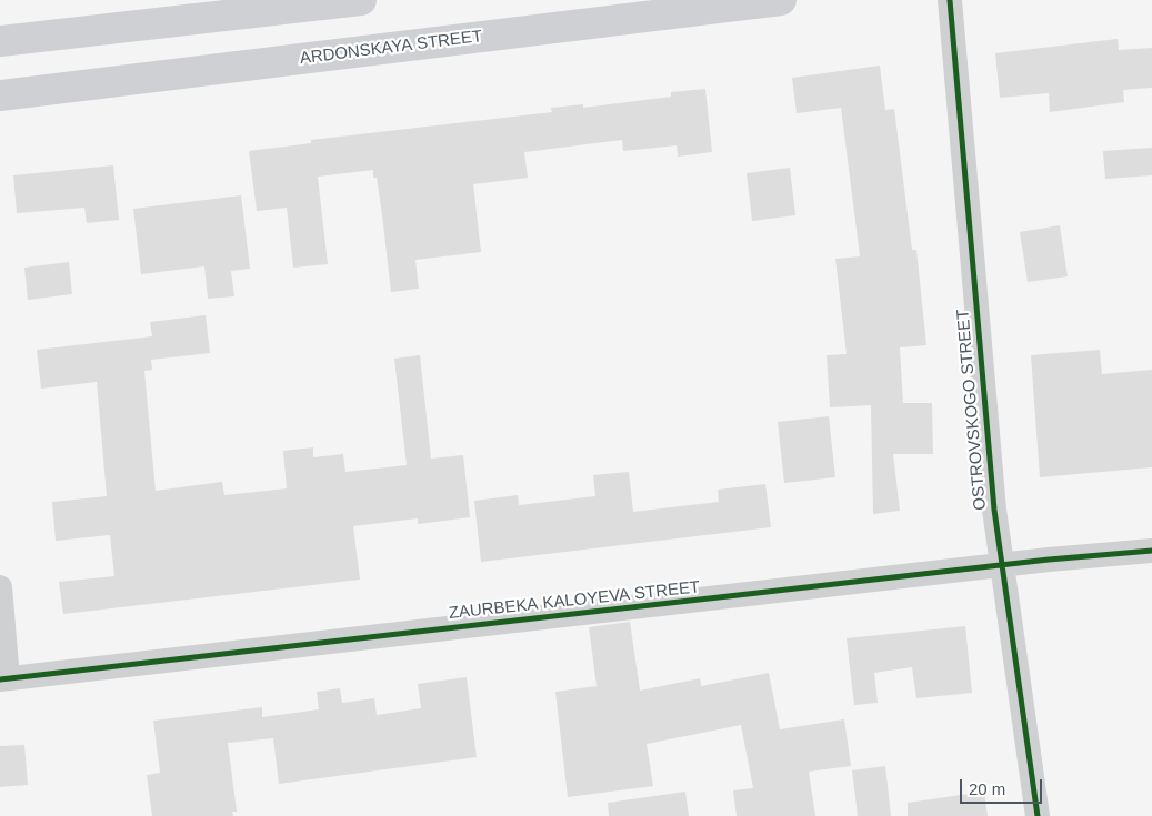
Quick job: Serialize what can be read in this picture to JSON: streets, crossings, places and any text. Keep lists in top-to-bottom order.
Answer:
{
  "streets": {
    "main road": ["ARDONSKAYA STREET"],
    "street": ["OSTROVSKOGO STREET", "ZAURBEKA KALOYEVA STREET"]
  },
  "crossings": [
    ["OSTROVSKOGO STREET", "ZAURBEKA KALOYEVA STREET"]
  ],
  "scale_bar": "20 m"
}
